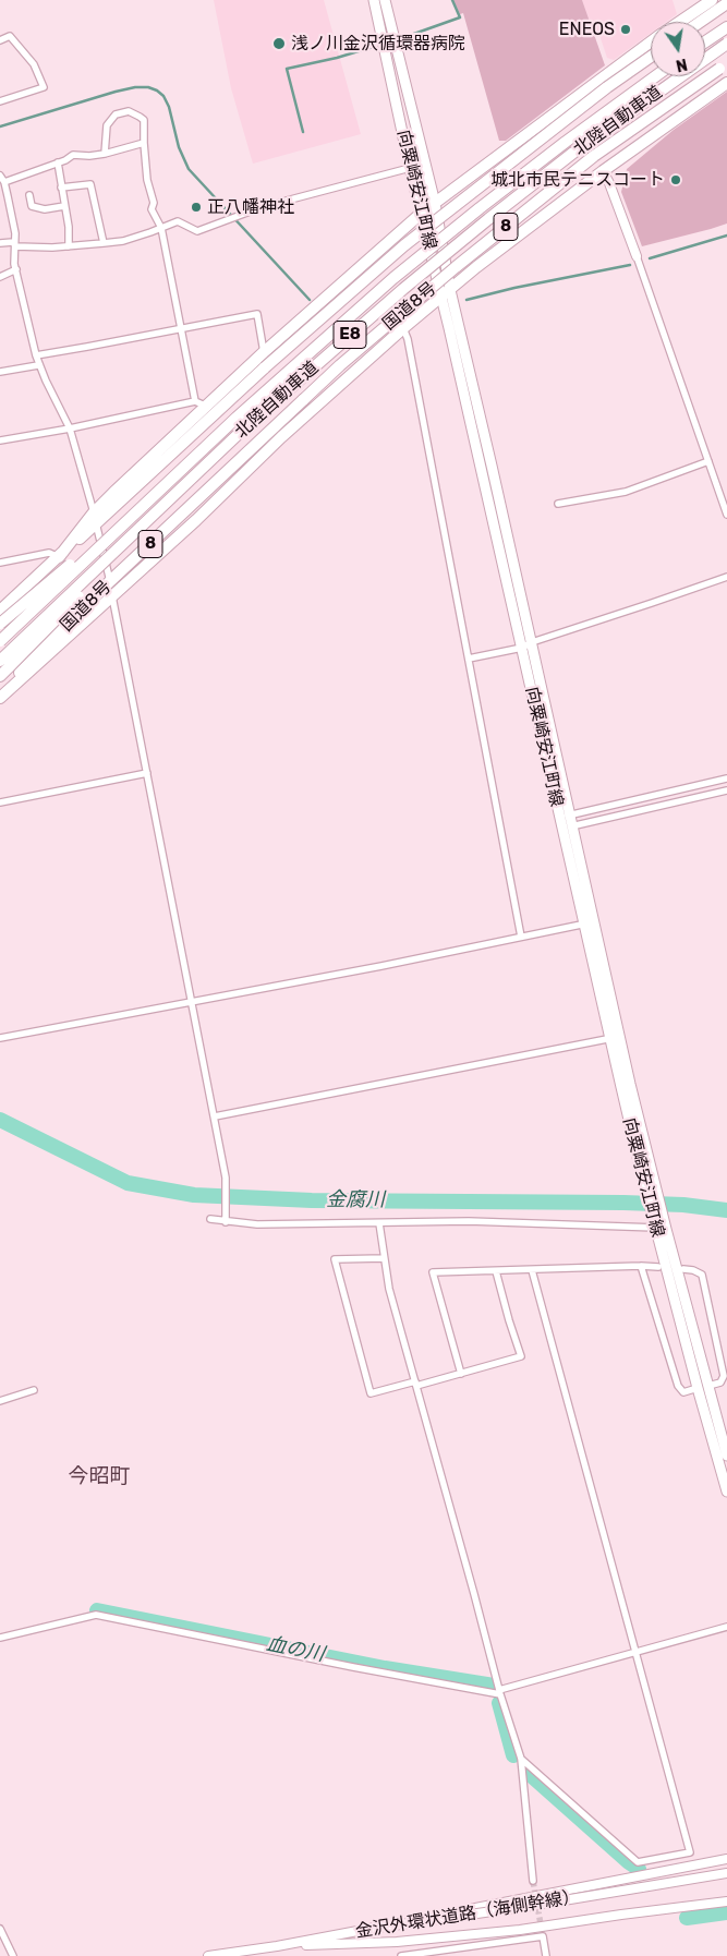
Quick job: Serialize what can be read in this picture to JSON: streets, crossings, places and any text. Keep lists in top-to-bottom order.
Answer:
{
  "streets": {
    "highway": [
      "北陸自動車道",
      "8",
      "国道8号",
      "E8"
    ],
    "main road": ["向粟崎安江町線"],
    "street": ["金沢外環状道路（海側幹線）"]
  },
  "districts": ["今昭町"],
  "water": ["金腐川", "血の川"],
  "places": [
    "ENEOS",
    "浅ノ川金沢循環器病院",
    "城北市民テニスコート",
    "正八幡神社"
  ],
  "north": "bottom"
}
